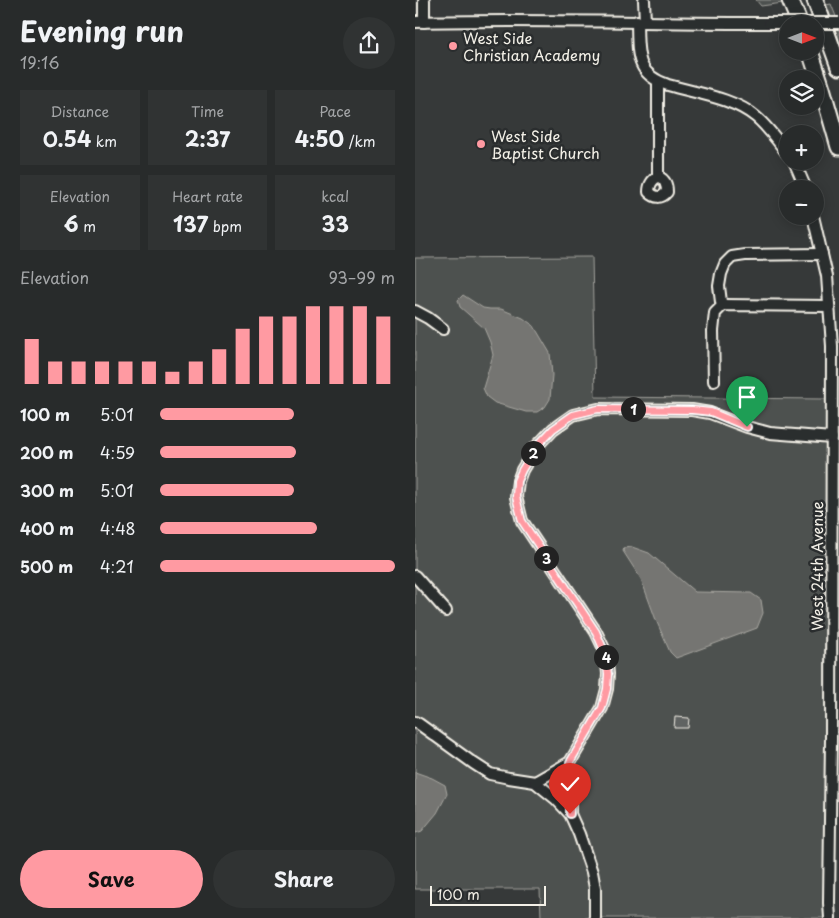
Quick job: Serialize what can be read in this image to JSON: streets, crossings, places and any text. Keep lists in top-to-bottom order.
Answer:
{
  "streets": {
    "street": ["West 24th Avenue"]
  },
  "places": ["West Side Christian Academy", "West Side Baptist Church"],
  "scale_bar": "100 m",
  "north": "right",
  "page": {
    "heading": ["Evening run", "19:16"],
    "map_buttons": ["+", "−"],
    "stats": [
      ["Distance", "0.54 km"],
      ["Time", "2:37"],
      ["Pace", "4:50 /km"],
      ["Elevation", "6 m"],
      ["Heart rate", "137 bpm"],
      ["kcal", "33"]
    ],
    "chart": ["Elevation", "93–99 m"],
    "list": [
      {
        "name": "100 m",
        "note": "5:01"
      },
      {
        "name": "200 m",
        "note": "4:59"
      },
      {
        "name": "300 m",
        "note": "5:01"
      },
      {
        "name": "400 m",
        "note": "4:48"
      },
      {
        "name": "500 m",
        "note": "4:21"
      }
    ],
    "pins": [
      "1",
      "2",
      "3",
      "4"
    ],
    "buttons": ["Save", "Share"],
    "scale": "100 m"
  }
}
